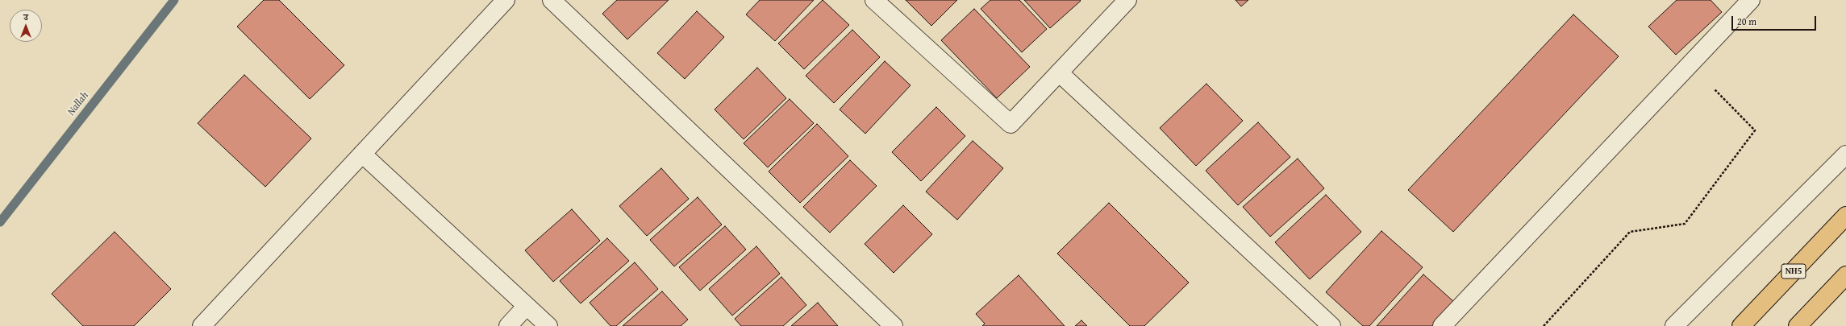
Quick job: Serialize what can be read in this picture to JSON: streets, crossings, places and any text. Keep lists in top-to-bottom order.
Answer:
{
  "streets": {
    "highway": ["NH5"]
  },
  "water": ["Nallah"],
  "scale_bar": "20 m",
  "north": "top"
}
